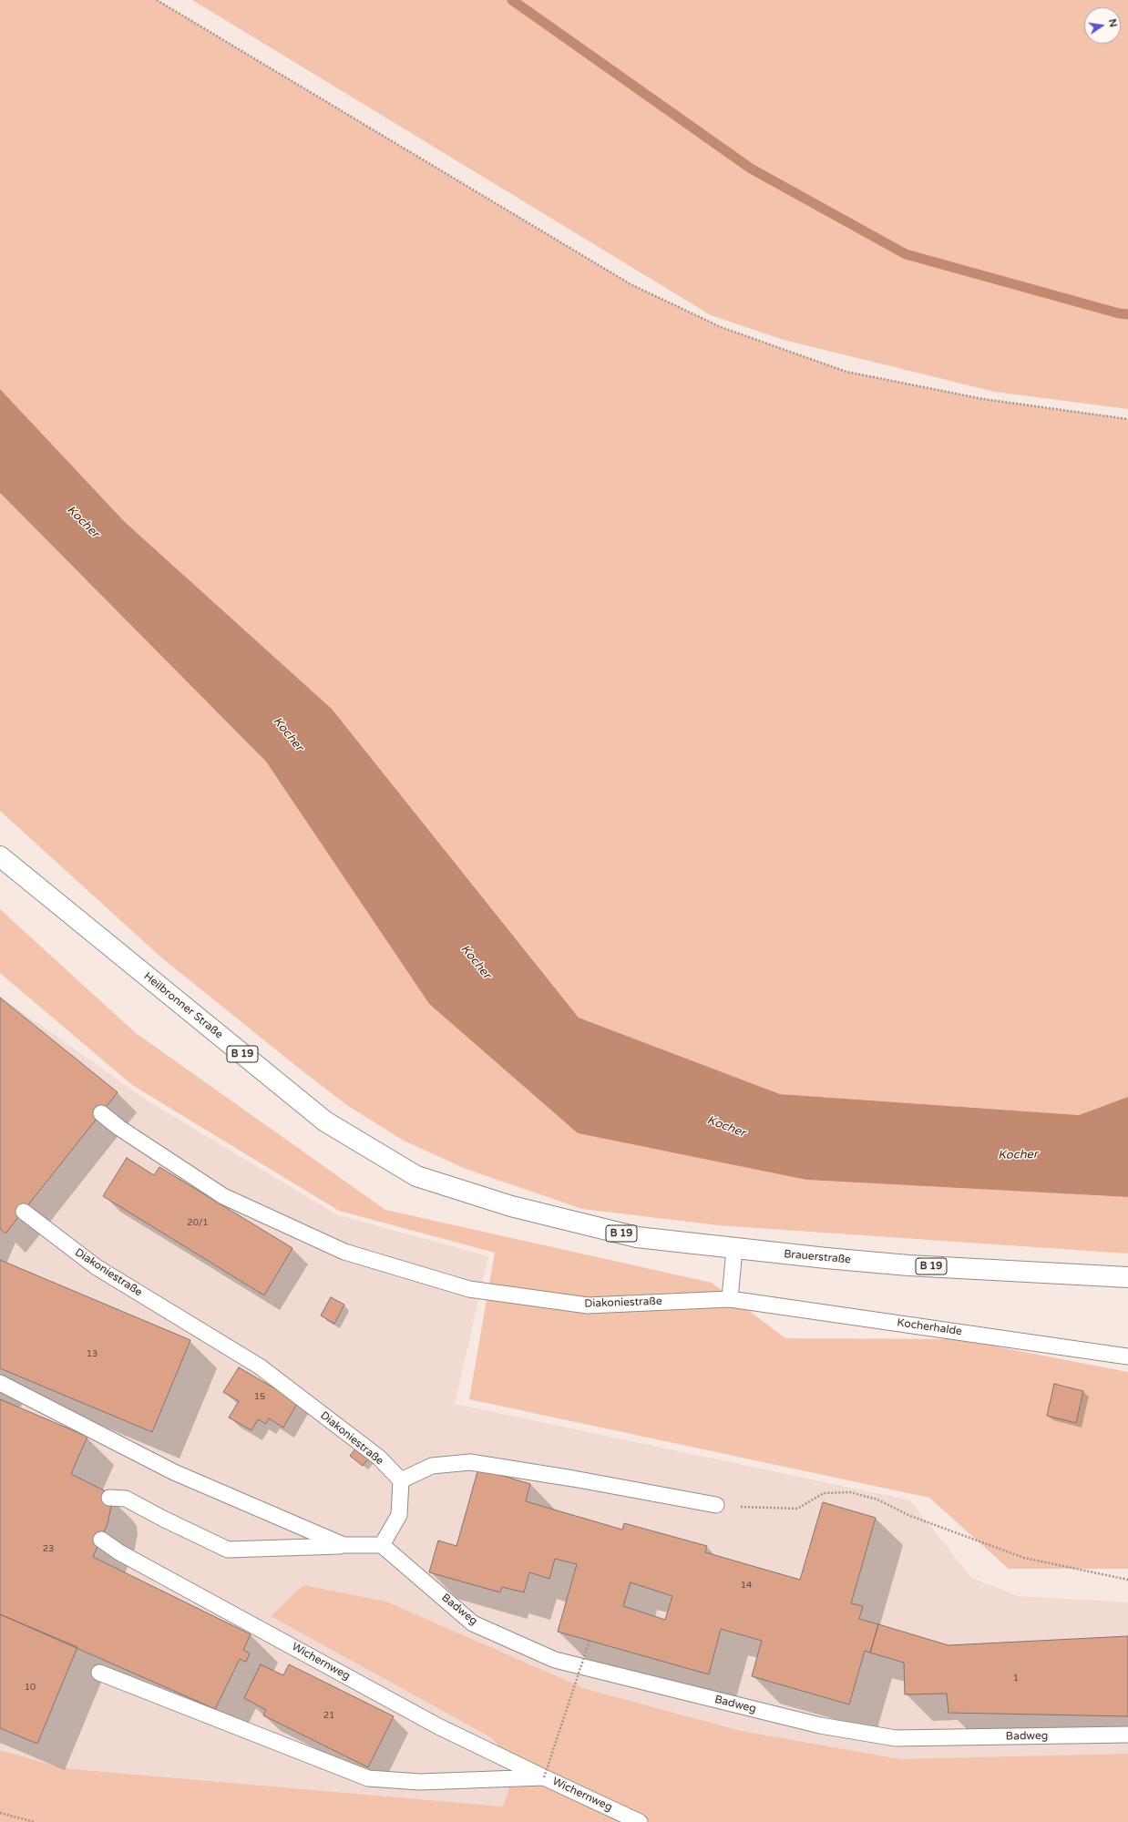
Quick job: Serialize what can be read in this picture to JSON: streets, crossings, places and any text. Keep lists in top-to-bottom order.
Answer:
{
  "streets": {
    "main road": ["Heilbronner Straße", "B 19", "Brauerstraße"],
    "lane": [
      "Diakoniestraße",
      "Kocherhalde",
      "Badweg",
      "Wichernweg"
    ]
  },
  "crossings": [
    ["Heilbronner Straße", "Brauerstraße"],
    ["Diakoniestraße", "Kocherhalde"]
  ],
  "water": ["Kocher"],
  "house_numbers": [
    "20/1",
    "13",
    "15",
    "23",
    "14",
    "1",
    "10",
    "21"
  ],
  "north": "right"
}
